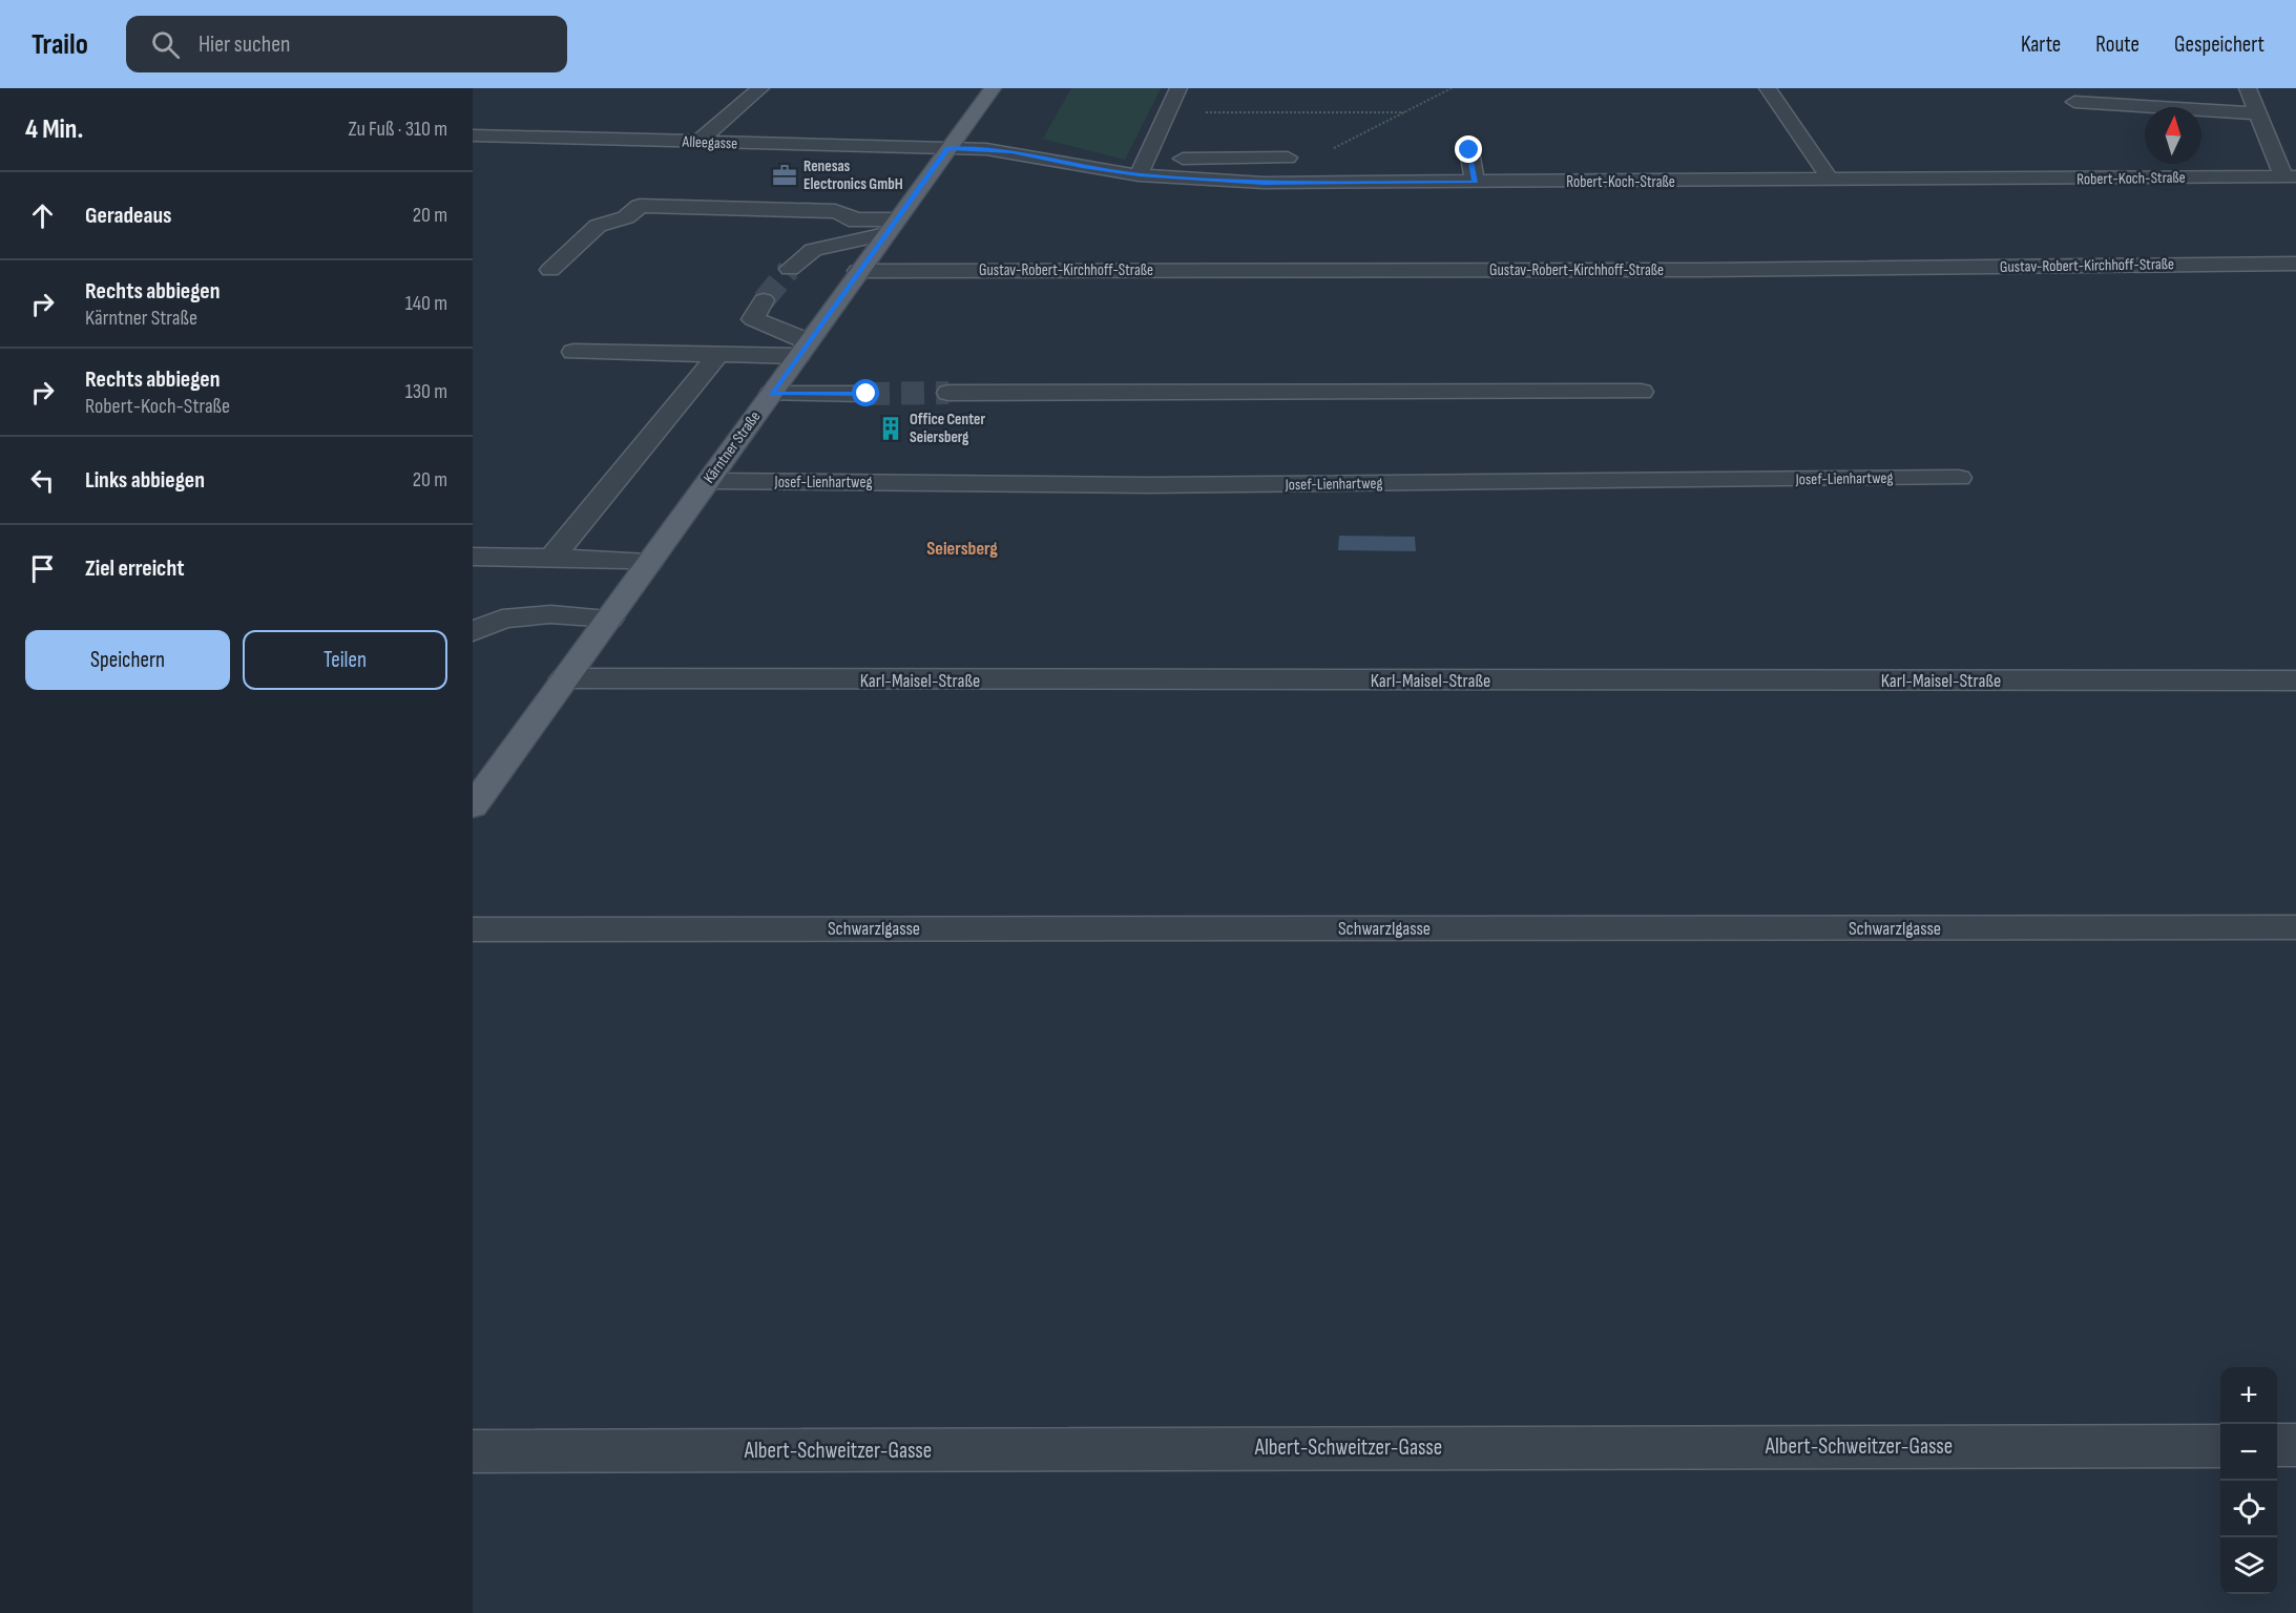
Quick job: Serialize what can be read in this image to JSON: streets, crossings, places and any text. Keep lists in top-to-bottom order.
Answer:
{
  "streets": {
    "main road": ["Kärntner Straße"],
    "street": [
      "Alleegasse",
      "Robert-Koch-Straße",
      "Gustav-Robert-Kirchhoff-Straße",
      "Josef-Lienhartweg",
      "Karl-Maisel-Straße",
      "Schwarzlgasse",
      "Albert-Schweitzer-Gasse"
    ]
  },
  "crossings": [
    ["Alleegasse", "Robert-Koch-Straße"],
    ["Alleegasse", "Kärntner Straße"],
    ["Robert-Koch-Straße", "Kärntner Straße"],
    ["Gustav-Robert-Kirchhoff-Straße", "Kärntner Straße"],
    ["Kärntner Straße", "Josef-Lienhartweg"],
    ["Kärntner Straße", "Karl-Maisel-Straße"]
  ],
  "districts": ["Seiersberg"],
  "places": {
    "office": ["Renesas Electronics GmbH"],
    "building": ["Office Center Seiersberg"]
  },
  "north": "top",
  "page": {
    "header": "Trailo",
    "search": "Hier suchen",
    "nav": ["Karte", "Route", "Gespeichert"],
    "heading": ["4 Min.", "Zu Fuß · 310 m"],
    "list": [
      ["Geradeaus", "20 m"],
      ["Rechts abbiegen", "Kärntner Straße", "140 m"],
      ["Rechts abbiegen", "Robert-Koch-Straße", "130 m"],
      ["Links abbiegen", "20 m"],
      "Ziel erreicht"
    ],
    "buttons": ["Speichern", "Teilen"],
    "map_buttons": ["+", "−"]
  }
}
